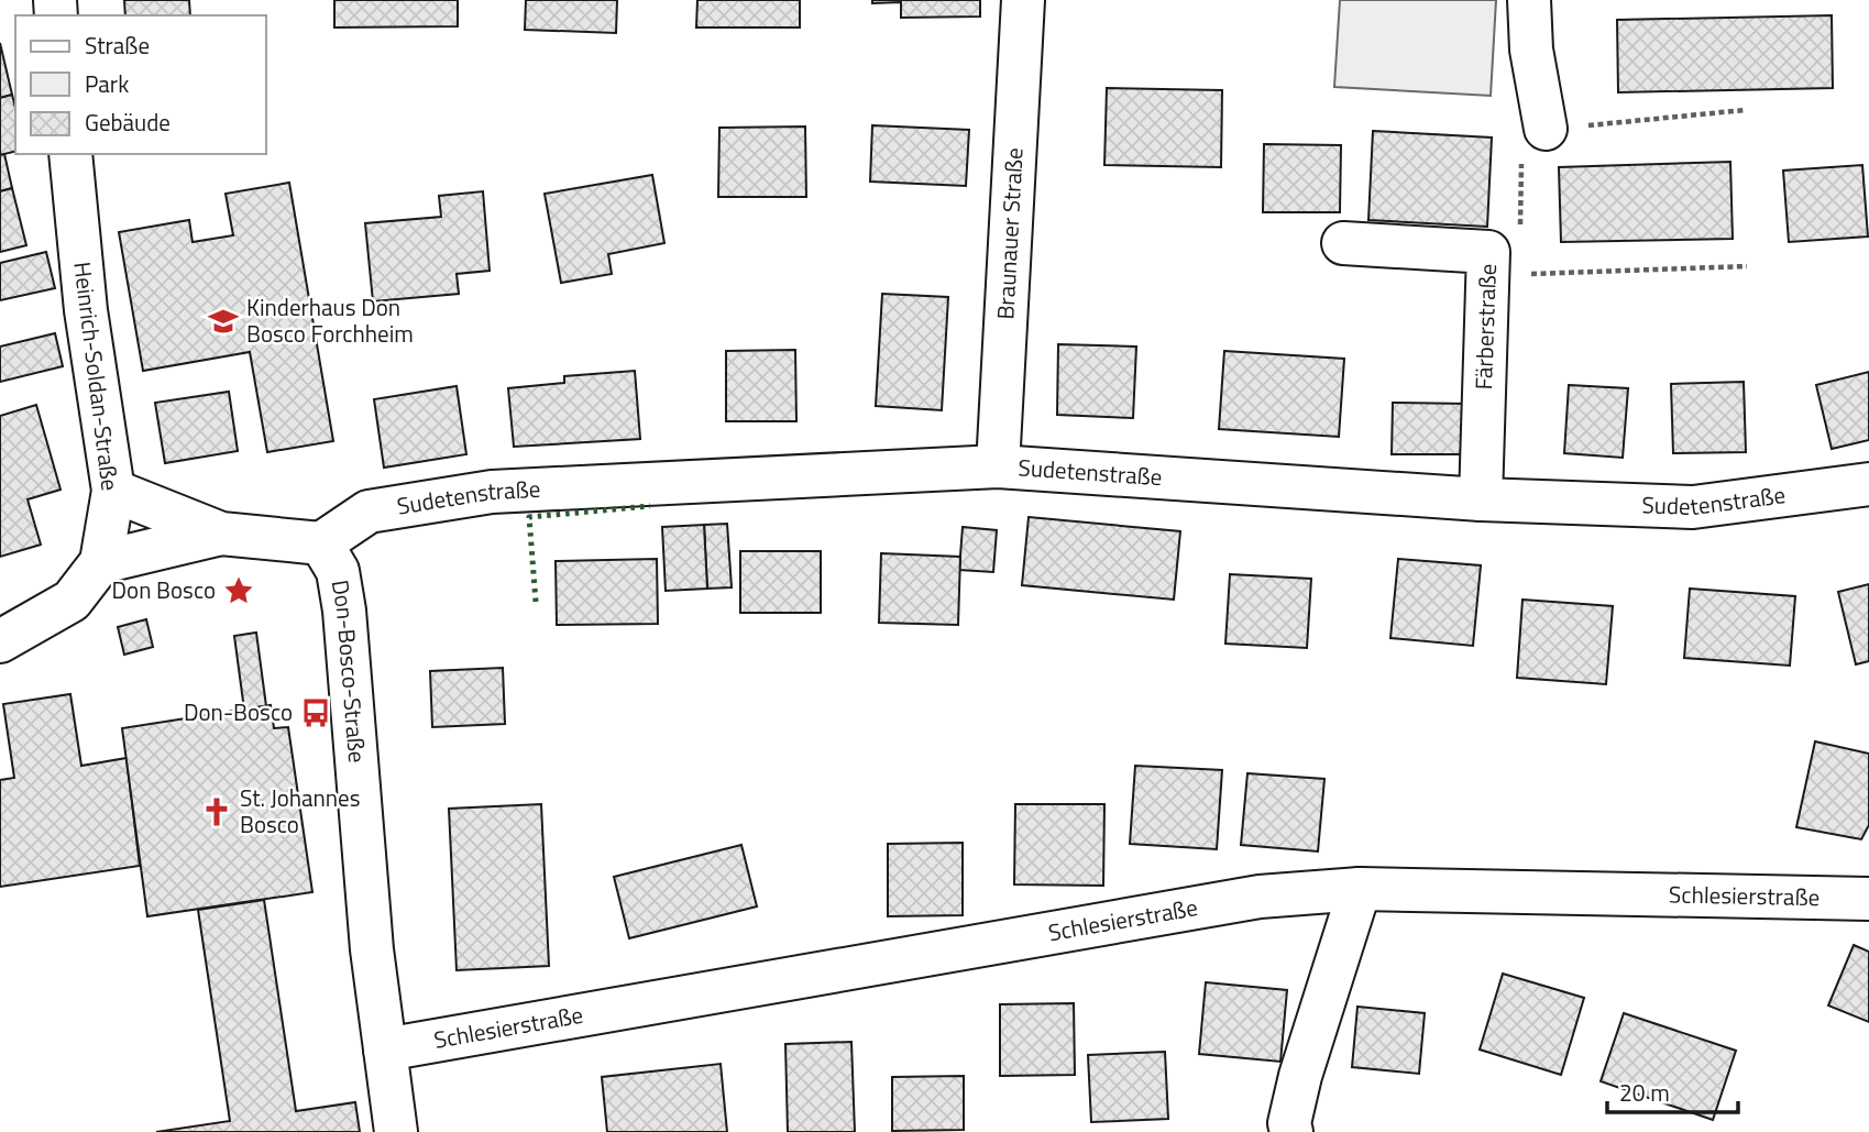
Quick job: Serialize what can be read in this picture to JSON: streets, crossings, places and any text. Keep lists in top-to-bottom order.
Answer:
{
  "streets": {
    "street": [
      "Braunauer Straße",
      "Färberstraße",
      "Heinrich-Soldan-Straße",
      "Sudetenstraße",
      "Don-Bosco-Straße",
      "Schlesierstraße"
    ]
  },
  "crossings": [
    ["Braunauer Straße", "Sudetenstraße"],
    ["Färberstraße", "Sudetenstraße"],
    ["Sudetenstraße", "Don-Bosco-Straße"],
    ["Don-Bosco-Straße", "Schlesierstraße"]
  ],
  "places": {
    "school or university": ["Kinderhaus Don Bosco Forchheim"],
    "place": ["Don Bosco"],
    "bus stop": ["Don-Bosco"],
    "church": ["St. Johannes Bosco"]
  },
  "legend": ["Straße", "Park", "Gebäude"],
  "scale_bar": "20 m"
}
